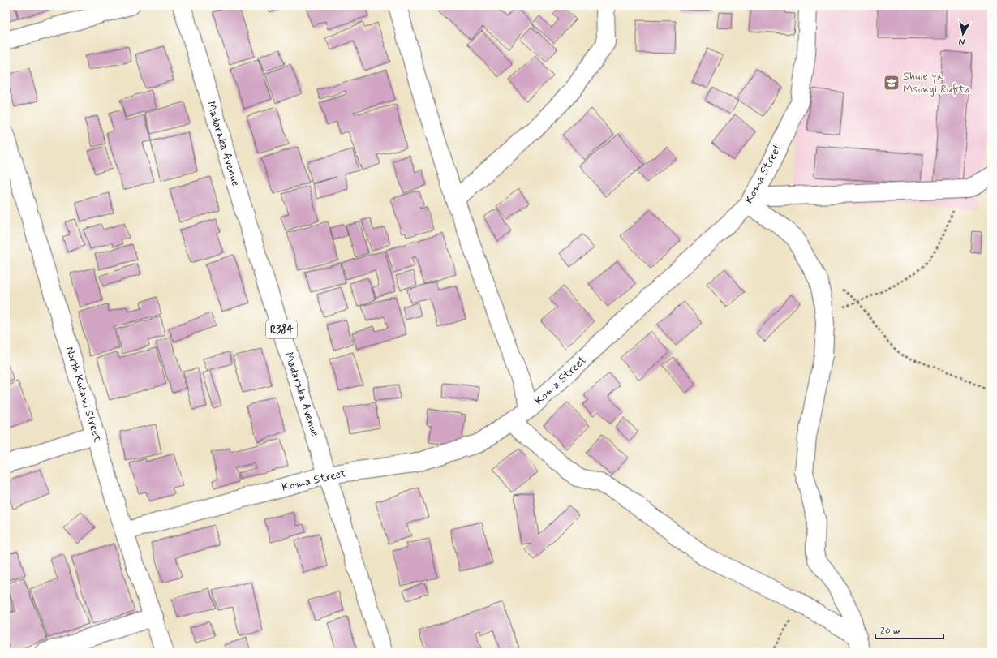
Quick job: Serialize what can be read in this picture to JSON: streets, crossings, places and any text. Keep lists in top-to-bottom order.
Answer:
{
  "streets": {
    "street": [
      "Madaraka Avenue",
      "Koma Street",
      "R384",
      "North Kutani Street"
    ]
  },
  "crossings": [
    ["Madaraka Avenue", "Koma Street"],
    ["Koma Street", "North Kutani Street"]
  ],
  "places": {
    "school or university": ["Shule ya Msingi Rufita"]
  },
  "scale_bar": "20 m",
  "north": "bottom"
}
